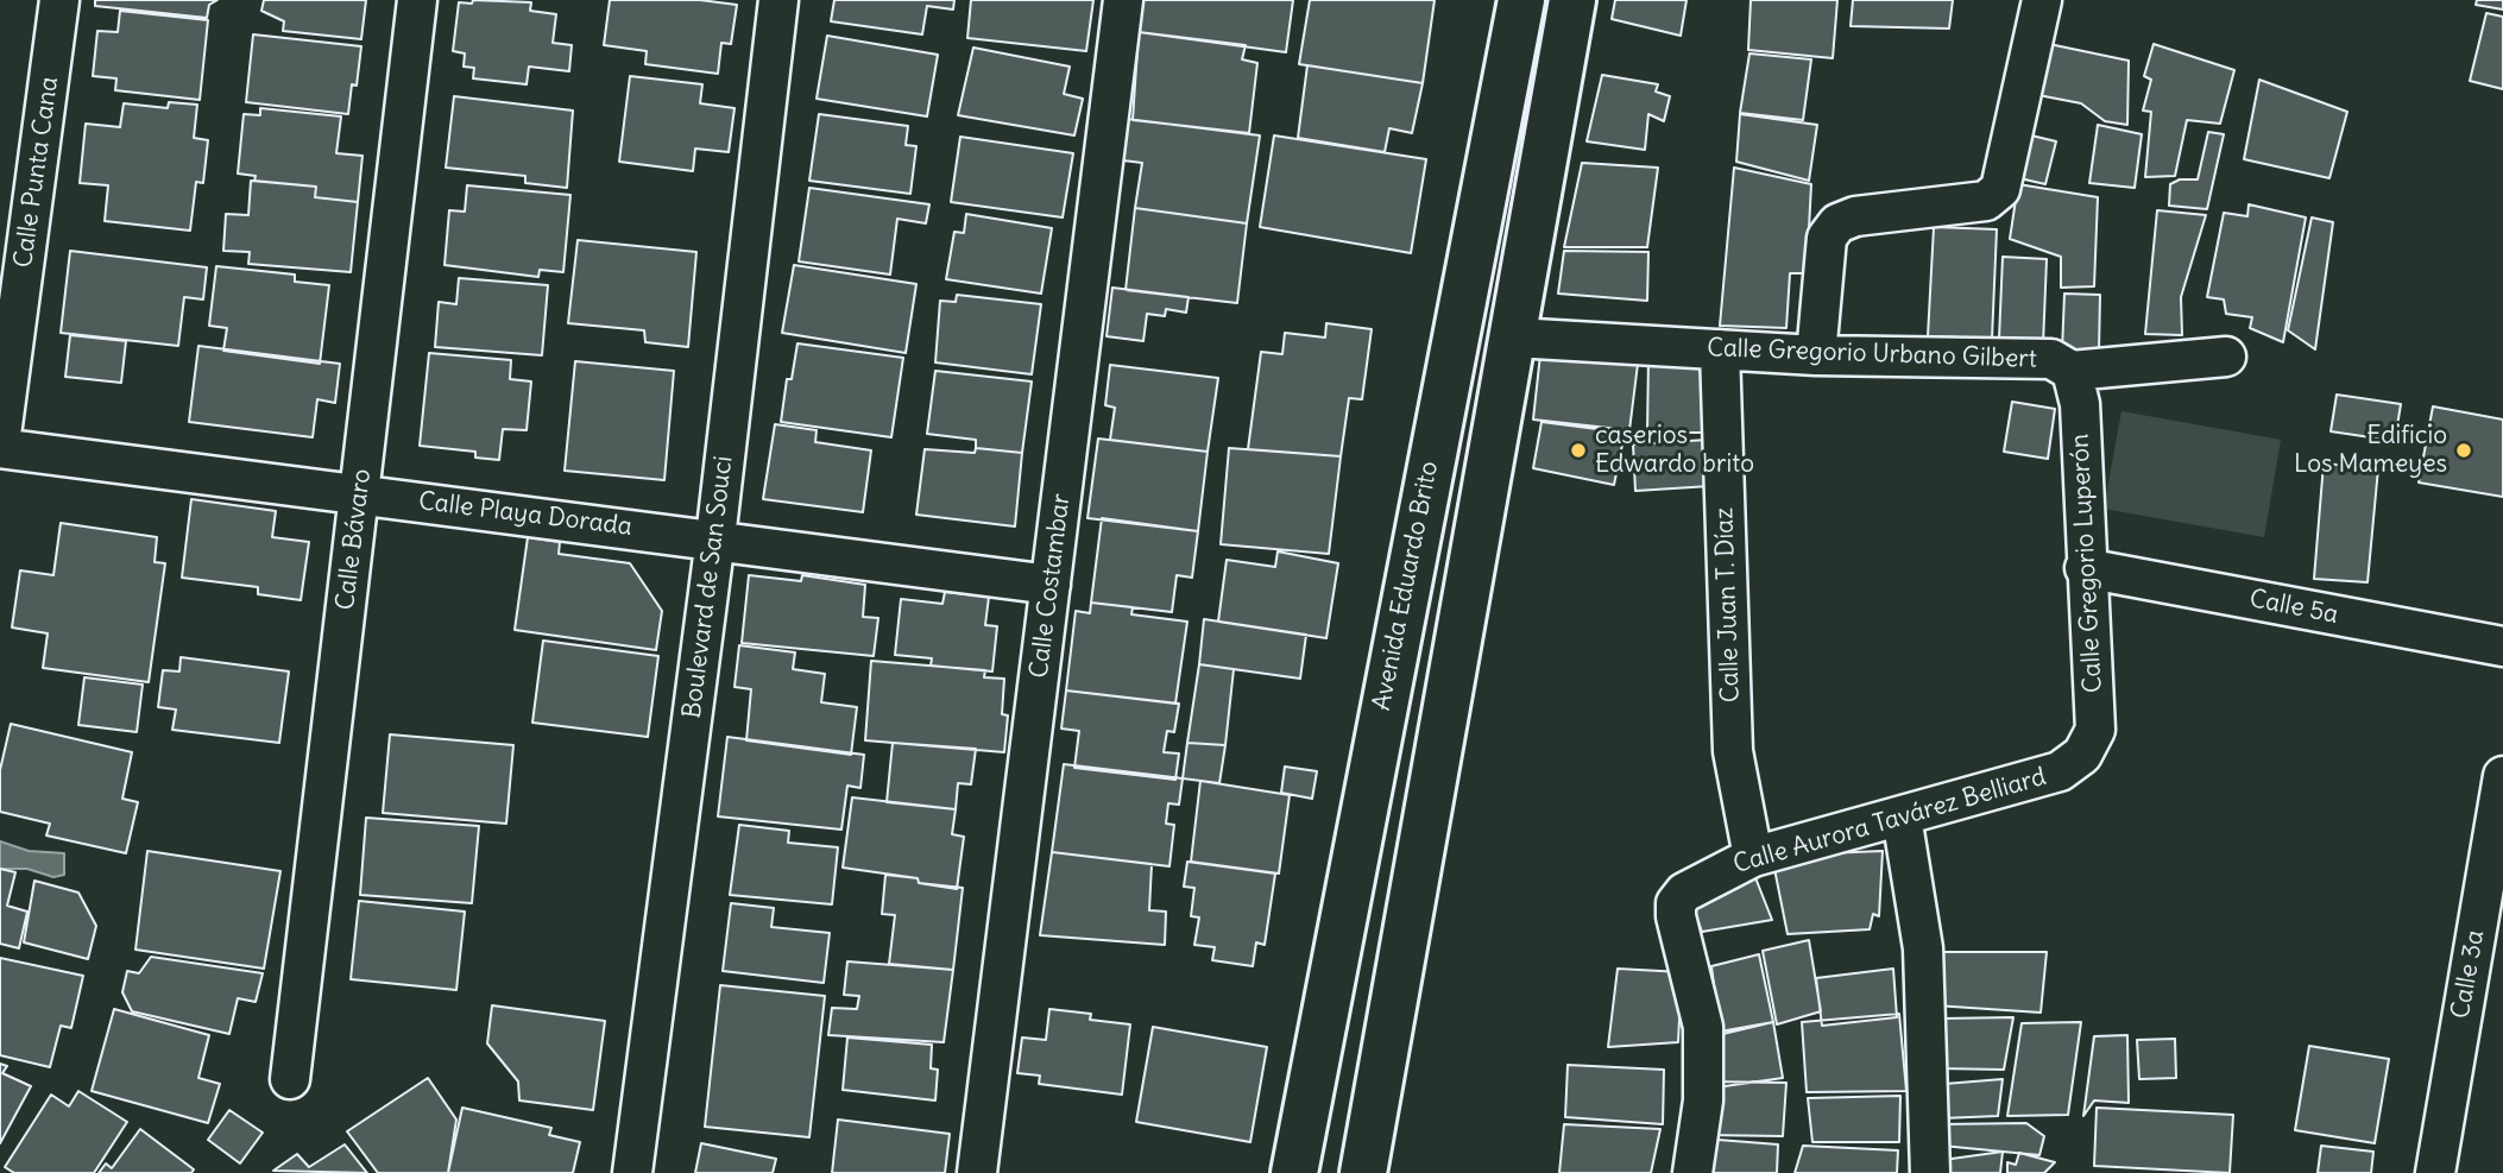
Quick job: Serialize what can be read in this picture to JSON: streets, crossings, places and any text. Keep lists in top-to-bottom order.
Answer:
{
  "streets": {
    "street": [
      "Calle Punta Cana",
      "Calle Gregorio Urbano Gilbert",
      "Calle Playa Dorada",
      "Calle Bávaro",
      "Calle Gregorio Luperón",
      "Calle Costambar",
      "Avenida Eduardo Brito",
      "Boulevard de San Souci",
      "Calle Juan T. Díaz",
      "Calle 5a",
      "Calle Aurora Tavárez Belliard",
      "Calle 3a"
    ]
  },
  "crossings": [
    ["Calle Punta Cana", "Calle Playa Dorada"],
    ["Calle Gregorio Urbano Gilbert", "Calle Gregorio Luperón"],
    ["Calle Gregorio Urbano Gilbert", "Calle Juan T. Díaz"],
    ["Calle Playa Dorada", "Calle Bávaro"],
    ["Calle Playa Dorada", "Calle Costambar"],
    ["Calle Playa Dorada", "Boulevard de San Souci"],
    ["Calle Gregorio Luperón", "Calle 5a"],
    ["Calle Gregorio Luperón", "Calle Aurora Tavárez Belliard"],
    ["Calle Juan T. Díaz", "Calle Aurora Tavárez Belliard"]
  ],
  "places": ["caserios Edwardo brito", "Edificio Los Mameyes"]
}
